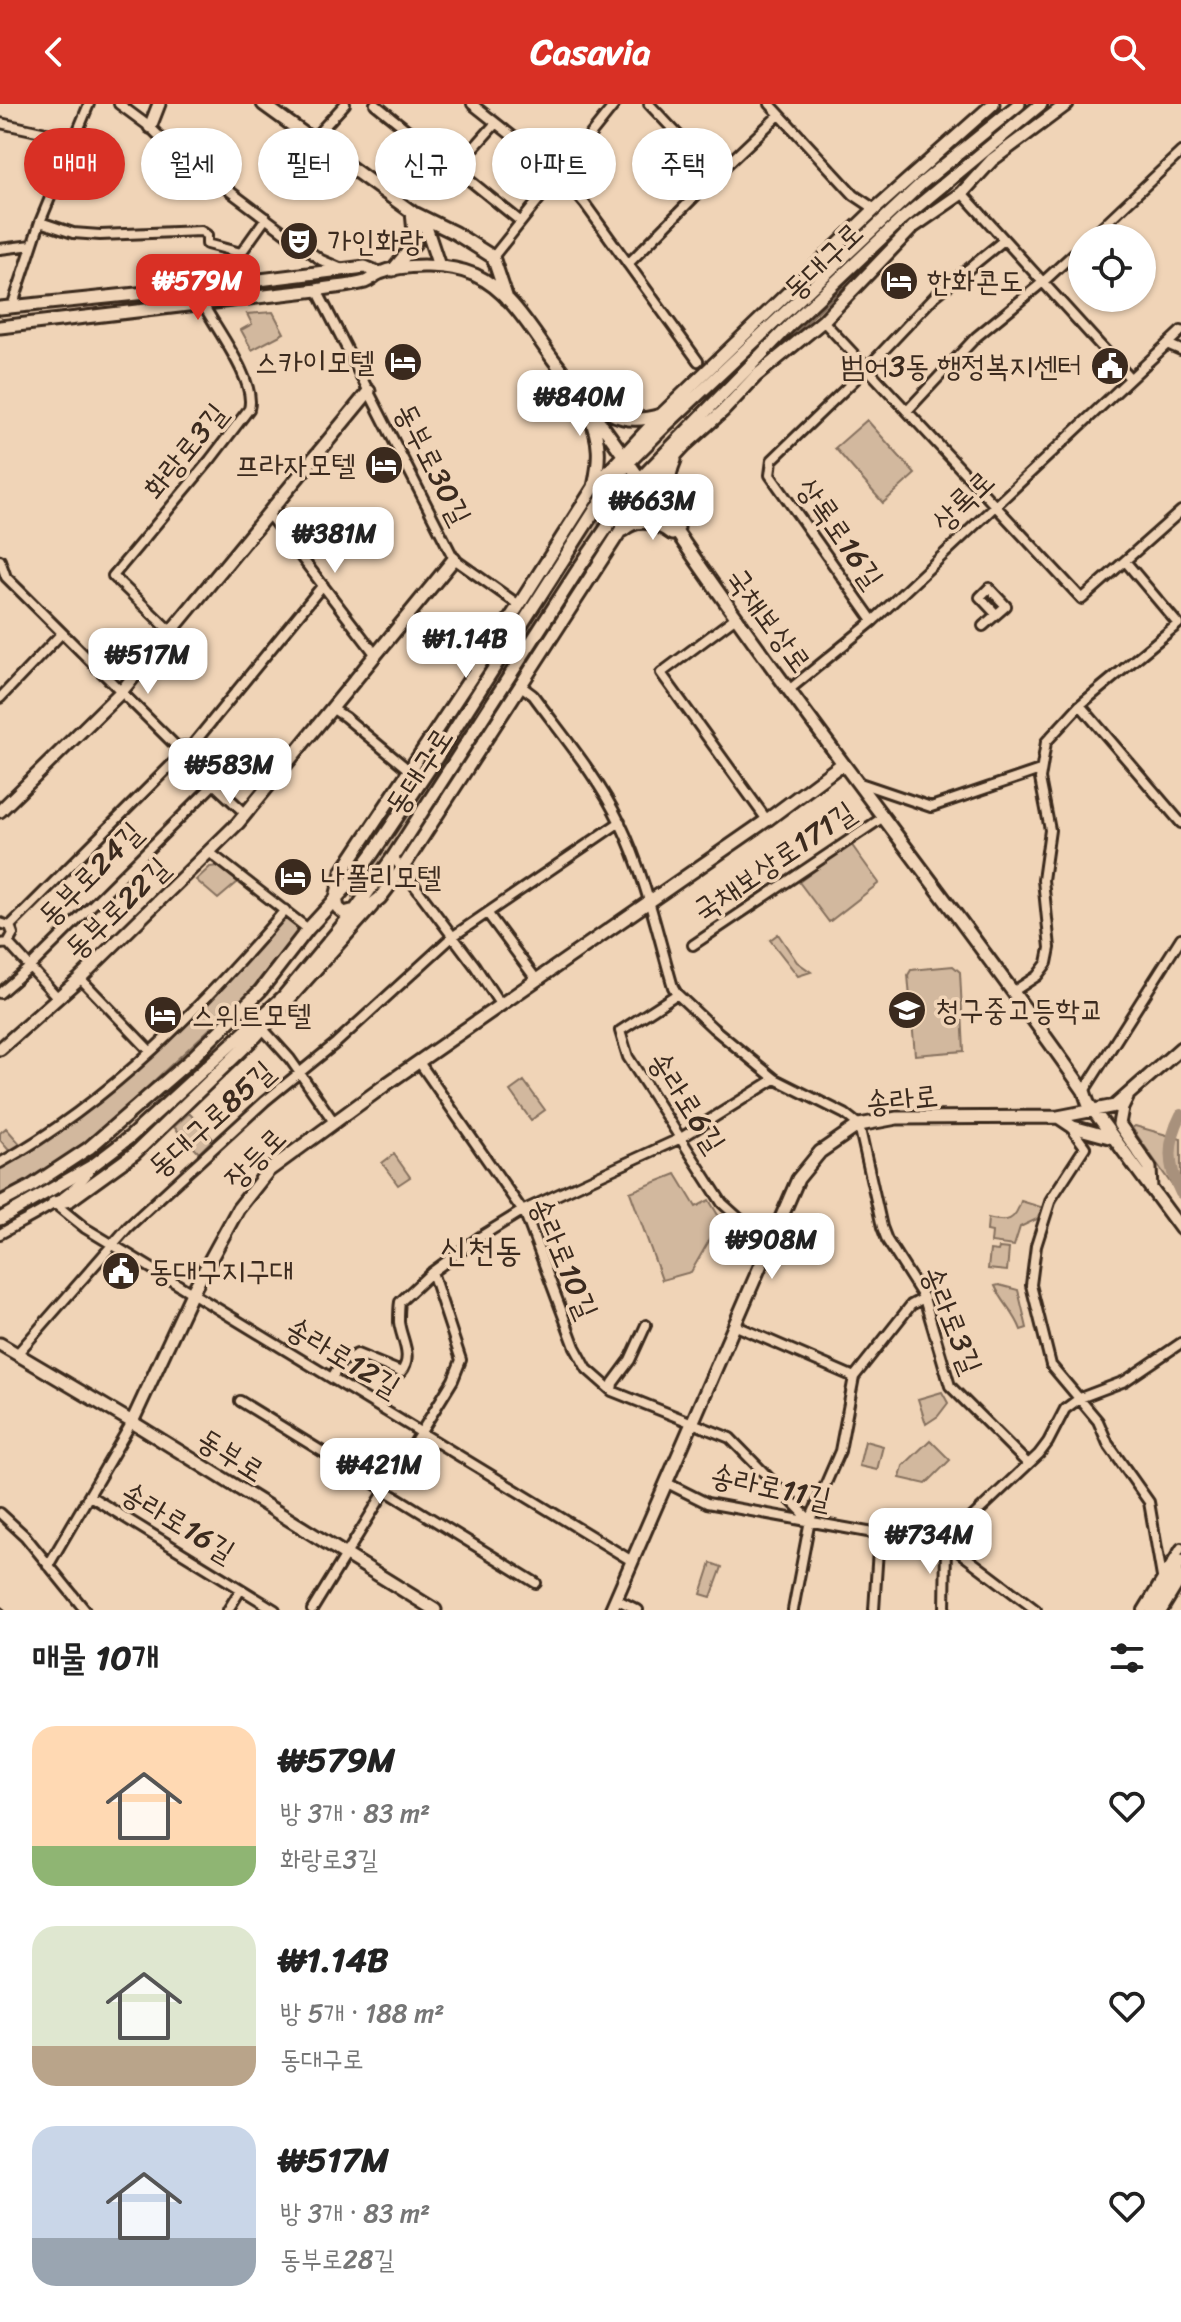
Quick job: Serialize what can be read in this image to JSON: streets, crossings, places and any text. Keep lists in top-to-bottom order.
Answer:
{
  "streets": {
    "main road": [
      "동대구로",
      "동부로30길",
      "국채보상로",
      "동부로22길",
      "송라로",
      "장등로",
      "동부로"
    ],
    "street": [
      "화랑로3길",
      "상록로",
      "상록로16길",
      "국채보상로171길",
      "동부로24길",
      "송라로6길",
      "동대구로85길",
      "송라로10길",
      "송라로3길",
      "송라로12길",
      "송라로11길",
      "송라로16길"
    ]
  },
  "crossings": [
    ["동대구로", "국채보상로"],
    ["화랑로3길", "동부로30길"],
    ["동부로30길", "동부로22길"],
    ["상록로", "상록로16길"],
    ["상록로", "국채보상로"],
    ["국채보상로", "국채보상로171길"],
    ["국채보상로", "송라로"],
    ["국채보상로", "장등로"],
    ["송라로", "송라로6길"],
    ["송라로", "송라로10길"],
    ["송라로", "송라로3길"],
    ["송라로", "송라로12길"],
    ["송라로", "송라로11길"],
    ["동대구로85길", "송라로12길"],
    ["동대구로85길", "동부로"],
    ["장등로", "송라로10길"],
    ["장등로", "송라로12길"],
    ["장등로", "동부로"],
    ["송라로10길", "송라로11길"]
  ],
  "districts": ["신천동"],
  "places": {
    "theatre": ["가인화랑"],
    "hotel": [
      "한화콘도",
      "스카이모텔",
      "프라자모텔",
      "나폴리모텔",
      "스위트모텔"
    ],
    "public building": ["범어3동 행정복지센터", "동대구지구대"],
    "school or university": ["청구중고등학교"]
  },
  "page": {
    "header": "Casavia",
    "chip": [
      "매매",
      "월세",
      "필터",
      "신규",
      "아파트",
      "주택"
    ],
    "price": [
      "₩579M",
      "₩840M",
      "₩663M",
      "₩381M",
      "₩1.14B",
      "₩517M",
      "₩583M",
      "₩908M",
      "₩421M",
      "₩734M"
    ],
    "heading": "매물 10개",
    "list": [
      {
        "name": "₩579M",
        "note": "방 3개 · 83 m² · 화랑로3길"
      },
      {
        "name": "₩1.14B",
        "note": "방 5개 · 188 m² · 동대구로"
      },
      {
        "name": "₩517M",
        "note": "방 3개 · 83 m² · 동부로28길"
      }
    ]
  }
}
